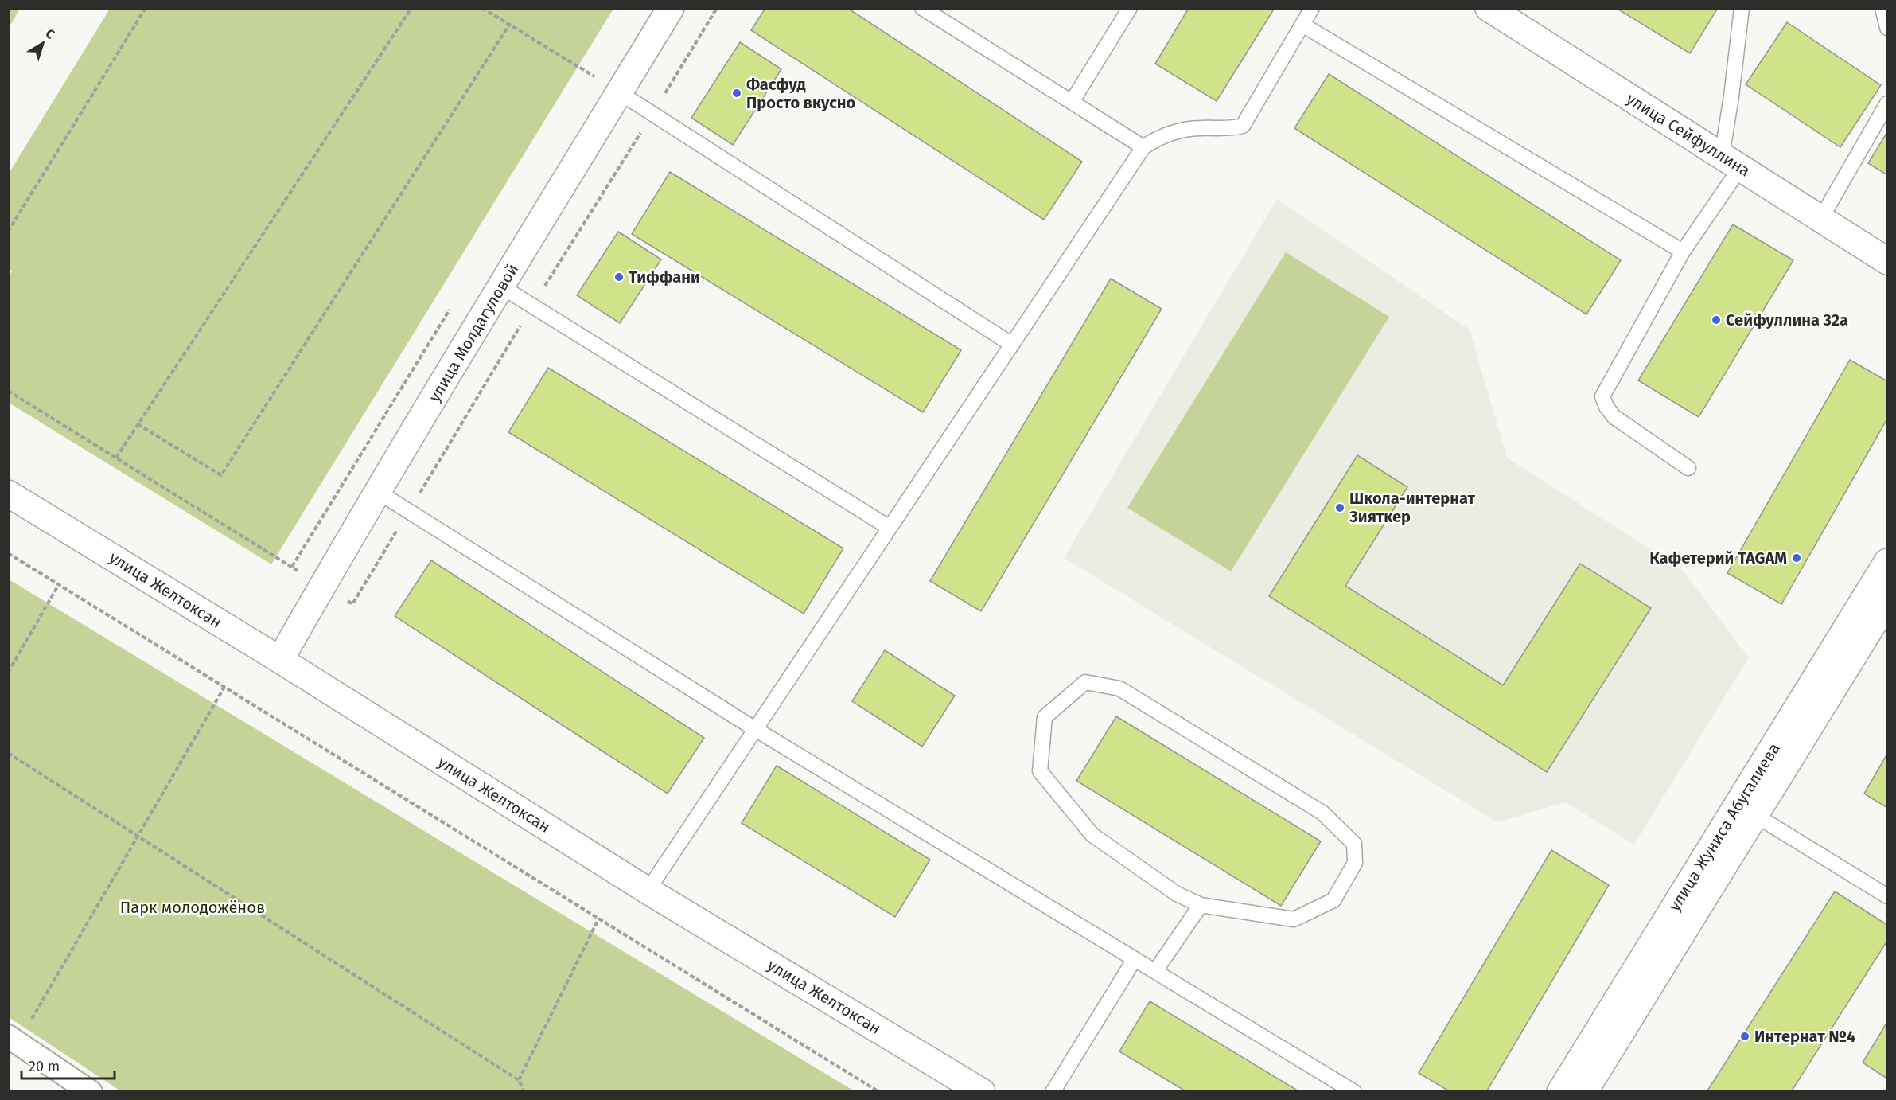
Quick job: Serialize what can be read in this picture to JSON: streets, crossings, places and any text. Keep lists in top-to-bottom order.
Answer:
{
  "streets": {
    "street": [
      "улица Сейфуллина",
      "улица Молдагуловой",
      "улица Желтоксан",
      "улица Жуниса Абугалиева"
    ]
  },
  "crossings": [
    ["улица Молдагуловой", "улица Желтоксан"]
  ],
  "parks": ["Парк молодожёнов"],
  "places": [
    "Фасфуд Просто вкусно",
    "Тиффани",
    "Сейфуллина 32а",
    "Школа-интернат Зияткер",
    "Кафетерий TAGAM",
    "Интернат №4"
  ],
  "scale_bar": "20 m",
  "north": "top right"
}
